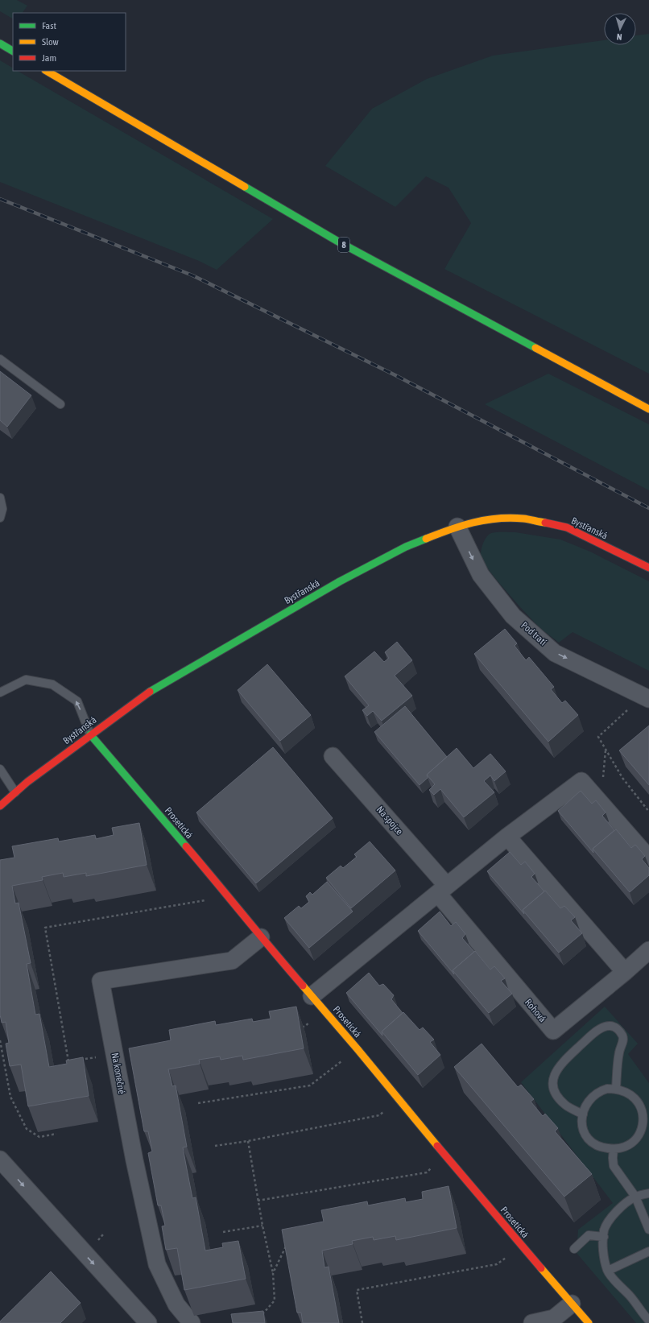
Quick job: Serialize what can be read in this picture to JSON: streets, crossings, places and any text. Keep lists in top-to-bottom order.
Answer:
{
  "streets": {
    "street": [
      "8",
      "Bystřanská",
      "Pod tratí",
      "Na spojce",
      "Prosetická",
      "Rohová",
      "Na konečné"
    ]
  },
  "crossings": [
    ["Bystřanská", "Pod tratí"],
    ["Bystřanská", "Prosetická"],
    ["Na spojce", "Rohová"],
    ["Prosetická", "Na konečné"]
  ],
  "one_way": ["Pod tratí"],
  "legend": ["Fast", "Slow", "Jam"],
  "north": "bottom"
}
